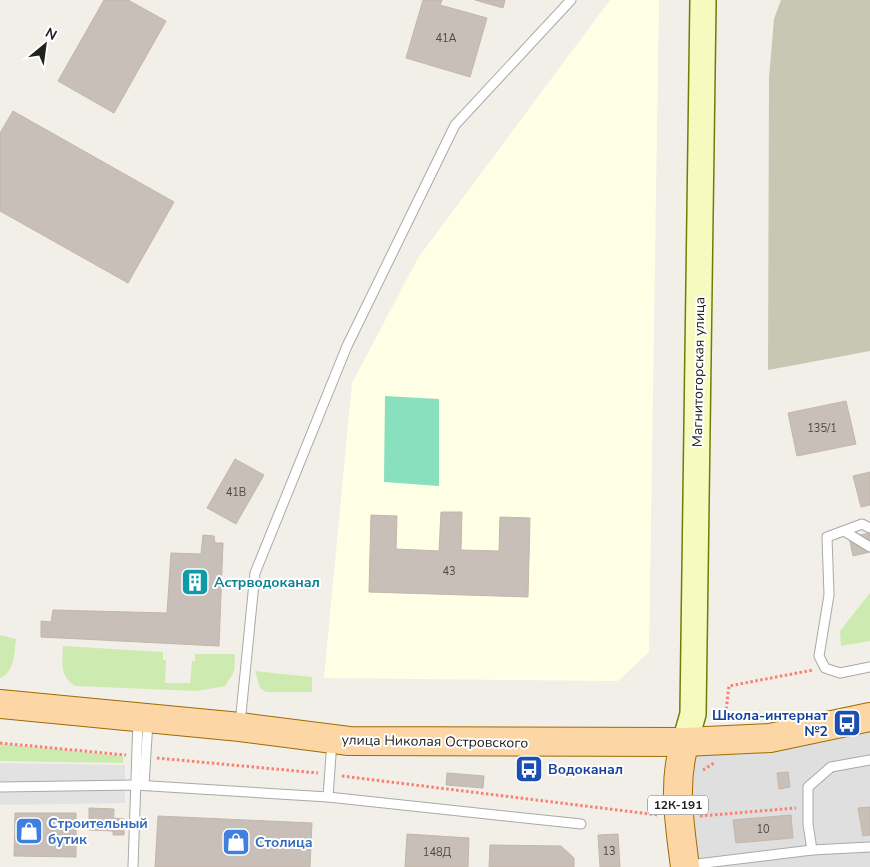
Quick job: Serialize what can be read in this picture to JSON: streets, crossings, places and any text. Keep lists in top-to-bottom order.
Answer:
{
  "streets": {
    "main road": ["Магнитогорская улица", "улица Николая Островского", "12К-191"]
  },
  "crossings": [
    ["Магнитогорская улица", "улица Николая Островского"],
    ["Магнитогорская улица", "12К-191"],
    ["улица Николая Островского", "12К-191"]
  ],
  "places": {
    "building": ["Астрводоканал"],
    "bus stop": ["Школа-интернат №2", "Водоканал"],
    "shop": ["Строительный бутик", "Столица"]
  },
  "house_numbers": [
    "41А",
    "135/1",
    "41В",
    "43",
    "10",
    "13",
    "148Д"
  ],
  "north": "top right"
}
